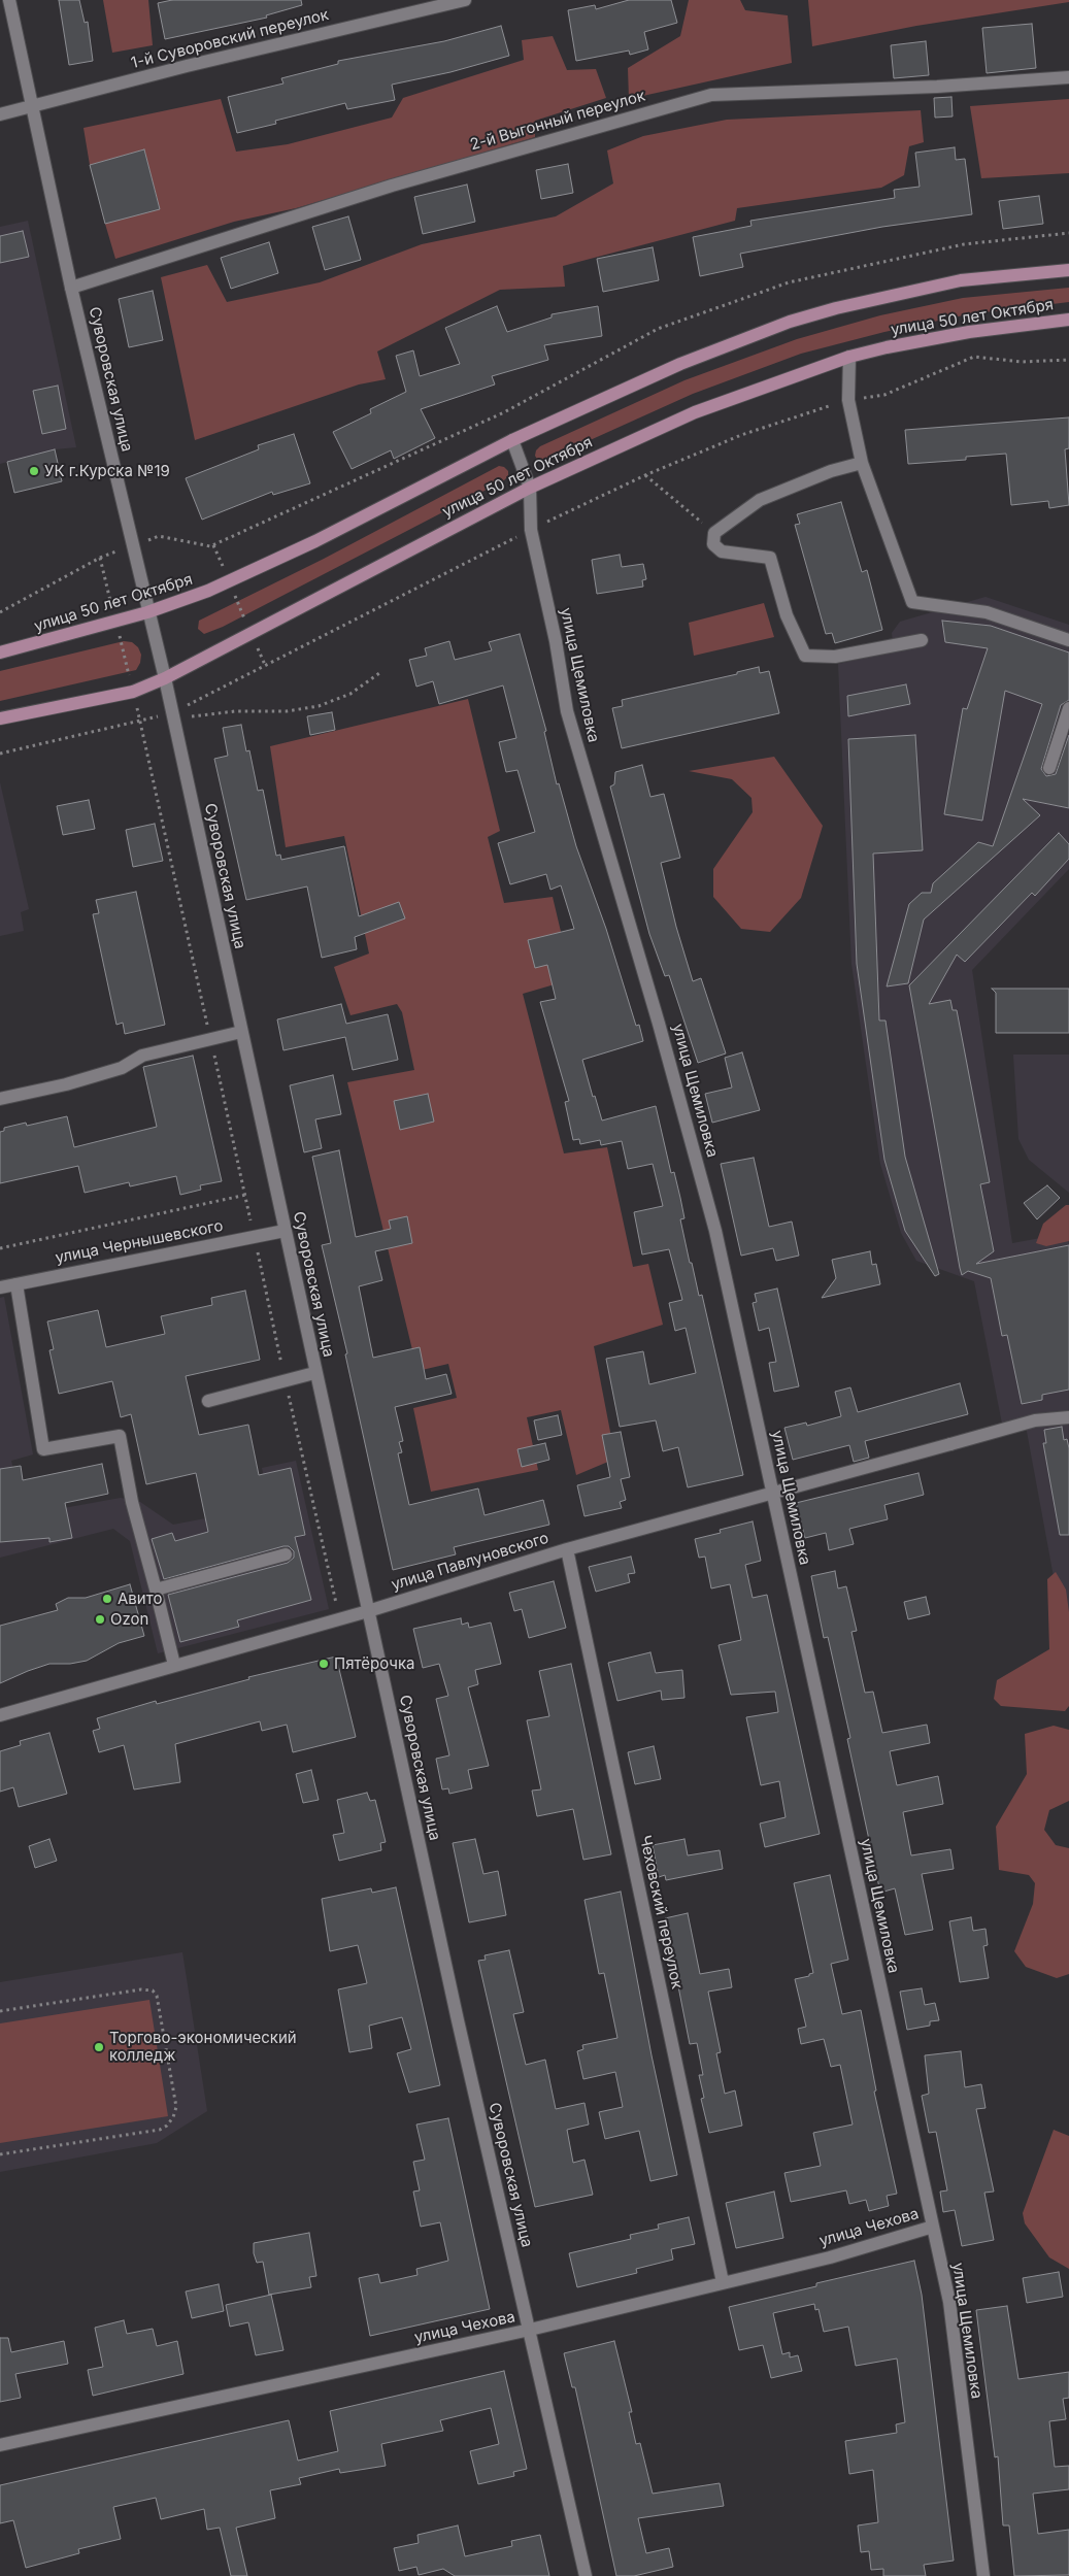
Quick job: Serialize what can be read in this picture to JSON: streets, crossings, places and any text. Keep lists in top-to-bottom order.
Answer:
{
  "streets": {
    "main road": ["улица 50 лет Октября"],
    "street": [
      "1-й Суворовский переулок",
      "2-й Выгонный переулок",
      "Суворовская улица",
      "улица Щемиловка",
      "улица Чернышевского",
      "улица Павлуновского",
      "Чеховский переулок",
      "улица Чехова"
    ]
  },
  "crossings": [
    ["1-й Суворовский переулок", "Суворовская улица"],
    ["2-й Выгонный переулок", "Суворовская улица"],
    ["улица 50 лет Октября", "Суворовская улица"],
    ["улица 50 лет Октября", "улица Щемиловка"],
    ["Суворовская улица", "улица Чернышевского"],
    ["Суворовская улица", "улица Павлуновского"],
    ["Суворовская улица", "улица Чехова"],
    ["улица Щемиловка", "улица Павлуновского"],
    ["улица Щемиловка", "улица Чехова"],
    ["улица Павлуновского", "Чеховский переулок"],
    ["Чеховский переулок", "улица Чехова"]
  ],
  "places": [
    "УК г.Курска №19",
    "Авито",
    "Ozon",
    "Пятёрочка",
    "Торгово-экономический колледж"
  ]
}
